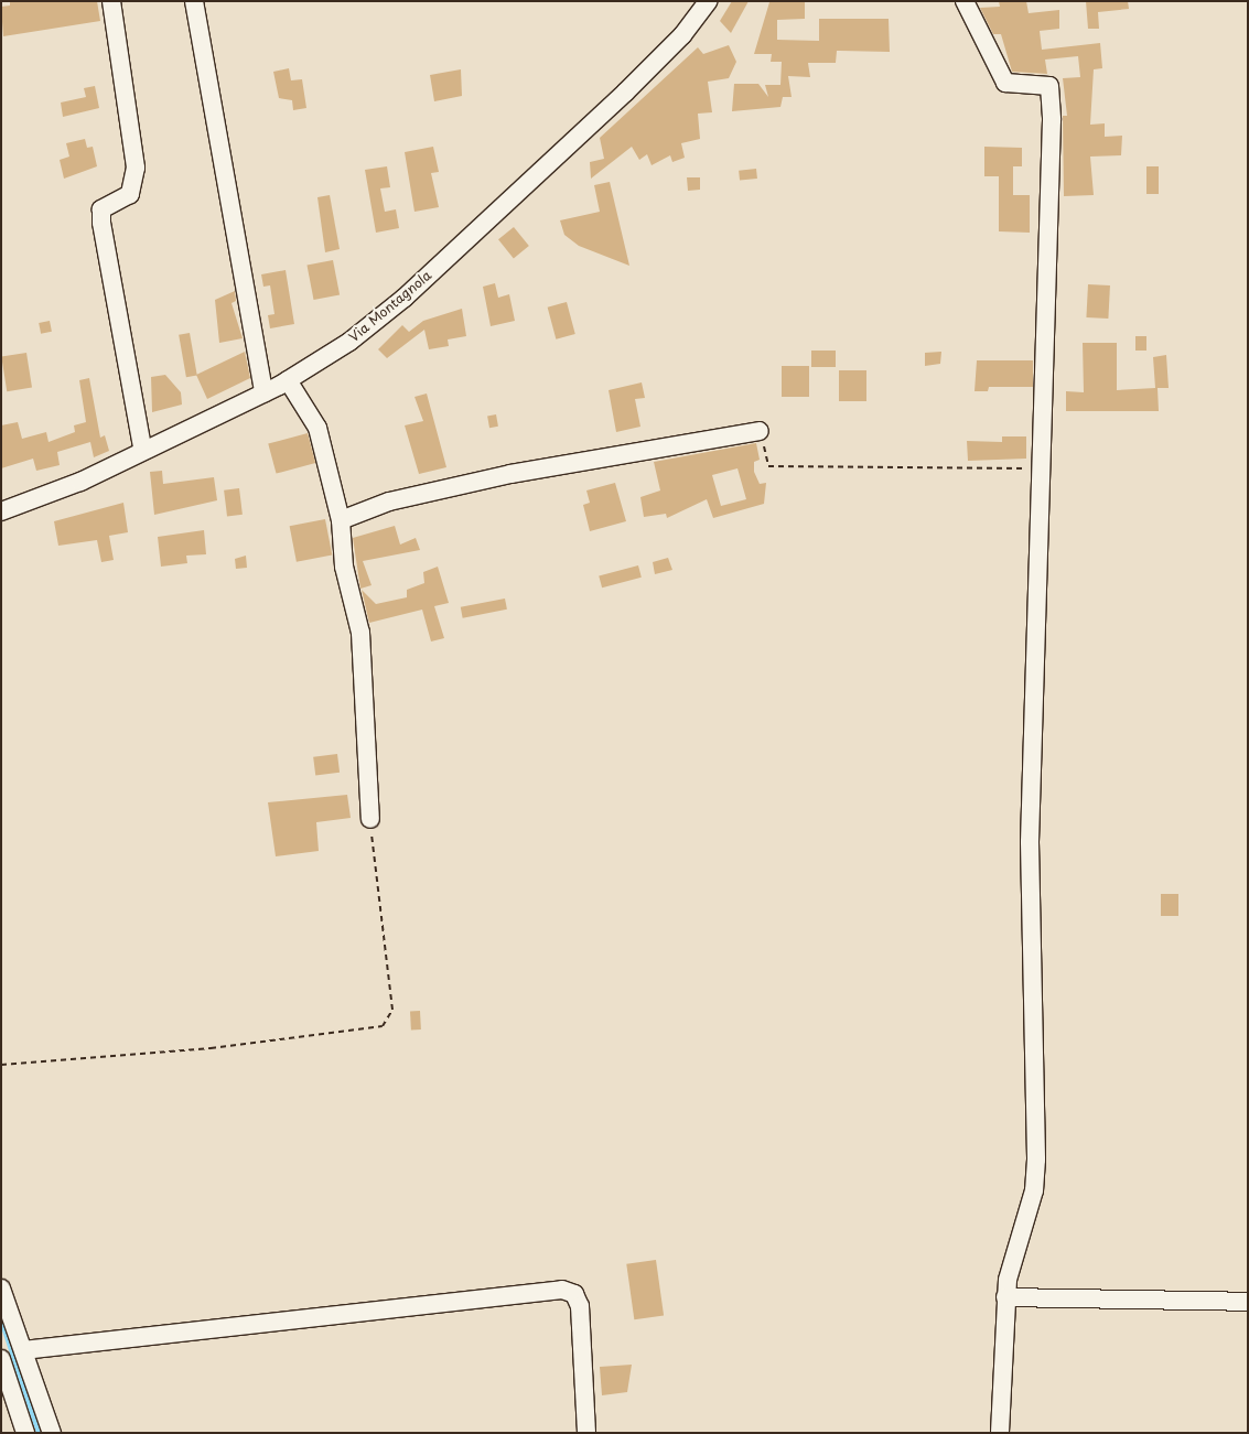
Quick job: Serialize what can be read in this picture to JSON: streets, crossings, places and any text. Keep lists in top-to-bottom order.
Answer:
{
  "streets": {
    "street": ["Via Montagnola"]
  }
}
